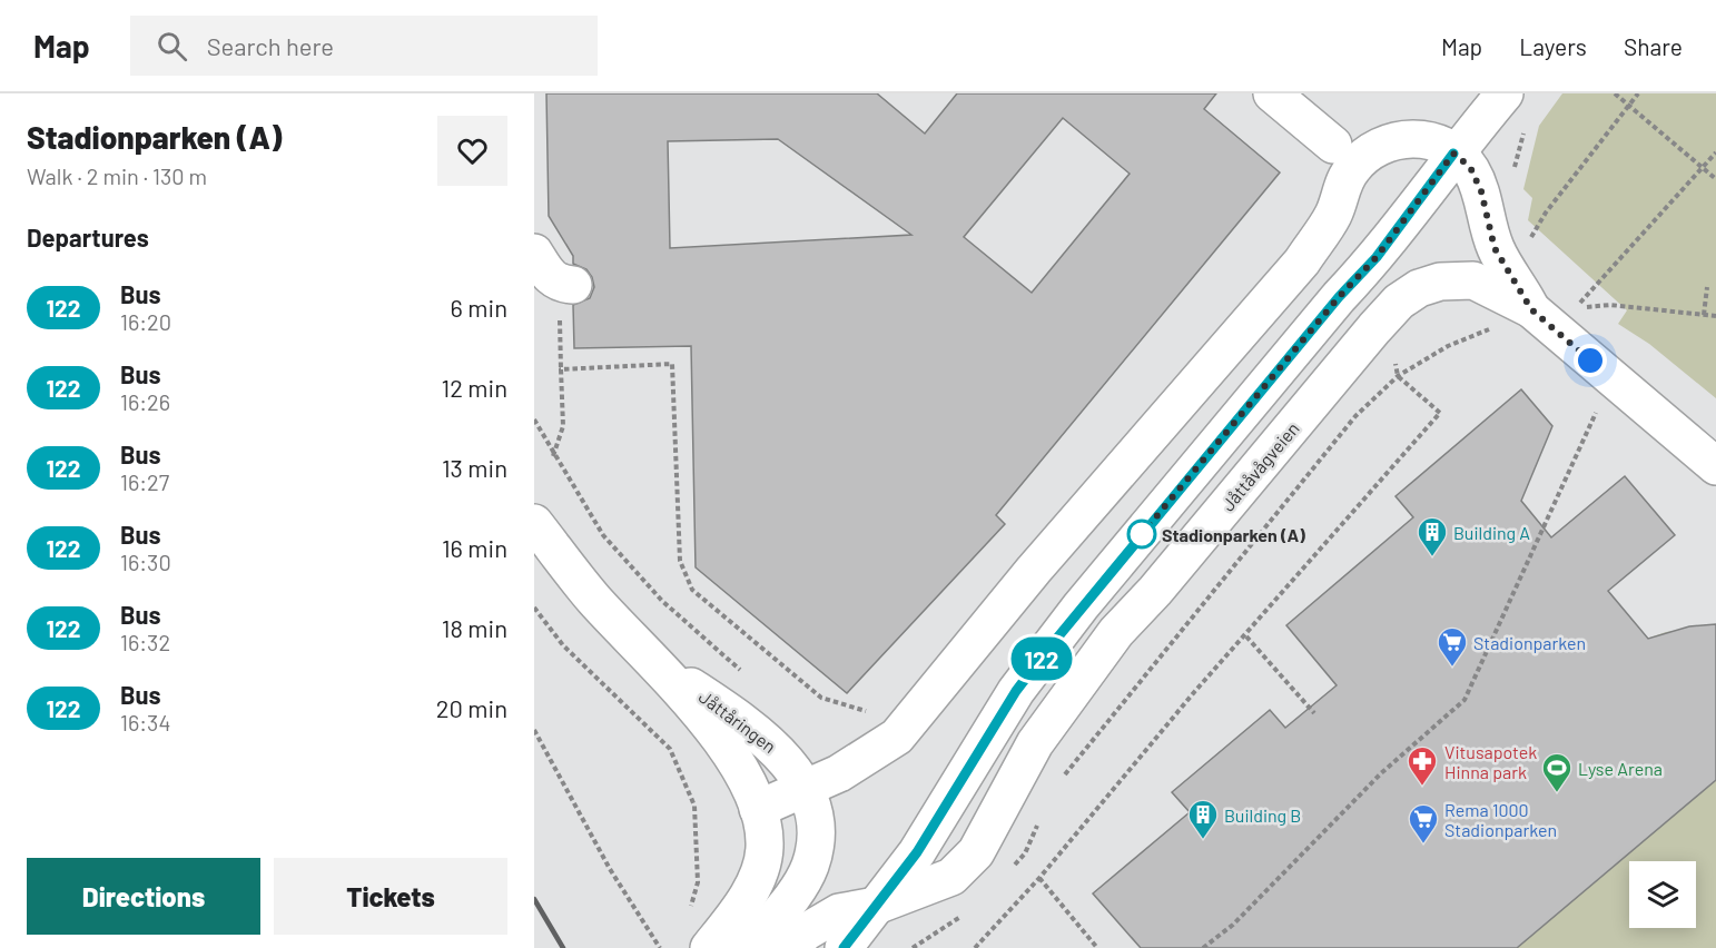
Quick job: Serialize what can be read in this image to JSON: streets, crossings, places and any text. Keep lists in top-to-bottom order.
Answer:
{
  "streets": {
    "street": ["Jåttåvågveien", "Jåttåringen"]
  },
  "places": {
    "other": ["Stadionparken (A)"],
    "building": ["Building A", "Building B"],
    "supermarket": ["Stadionparken", "Rema 1000 Stadionparken"],
    "pharmacy": ["Vitusapotek Hinna park"],
    "sports": ["Lyse Arena"]
  },
  "lines": ["bus line 122"],
  "page": {
    "header": "Map",
    "search": "Search here",
    "nav": ["Map", "Layers", "Share"],
    "heading": [
      ["Stadionparken (A)", "Walk · 2 min · 130 m"],
      "Departures"
    ],
    "on_map": "122",
    "list": [
      {
        "mark": "122",
        "name": "Bus",
        "note": "16:20",
        "value": "6 min"
      },
      {
        "mark": "122",
        "name": "Bus",
        "note": "16:26",
        "value": "12 min"
      },
      {
        "mark": "122",
        "name": "Bus",
        "note": "16:27",
        "value": "13 min"
      },
      {
        "mark": "122",
        "name": "Bus",
        "note": "16:30",
        "value": "16 min"
      },
      {
        "mark": "122",
        "name": "Bus",
        "note": "16:32",
        "value": "18 min"
      },
      {
        "mark": "122",
        "name": "Bus",
        "note": "16:34",
        "value": "20 min"
      }
    ],
    "buttons": ["Directions", "Tickets"]
  }
}
